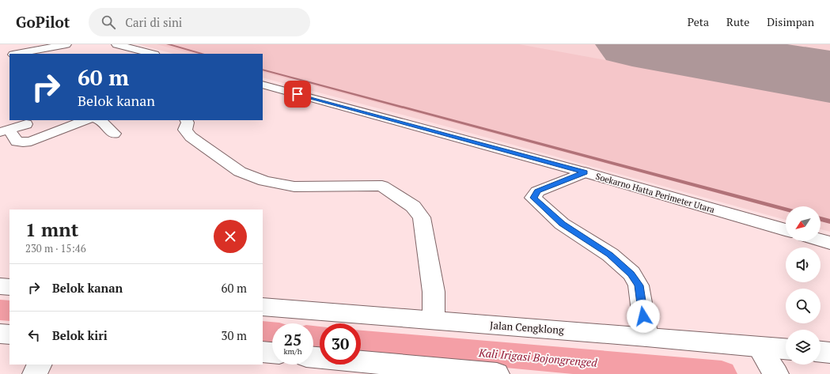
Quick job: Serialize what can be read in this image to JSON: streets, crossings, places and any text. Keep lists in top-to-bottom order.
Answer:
{
  "streets": {
    "street": ["Soekarno Hatta Perimeter Utara", "Jalan Cengklong"]
  },
  "water": ["Kali Irigasi Bojongrenged"],
  "north": "bottom left",
  "page": {
    "header": "GoPilot",
    "search": "Cari di sini",
    "nav": ["Peta", "Rute", "Disimpan"],
    "turn": ["60 m", "Belok kanan"],
    "heading": ["1 mnt", "230 m · 15:46"],
    "list": [
      {
        "name": "Belok kanan",
        "value": "60 m"
      },
      {
        "name": "Belok kiri",
        "value": "30 m"
      }
    ],
    "speed": "25 km/h",
    "limit": "30"
  }
}
